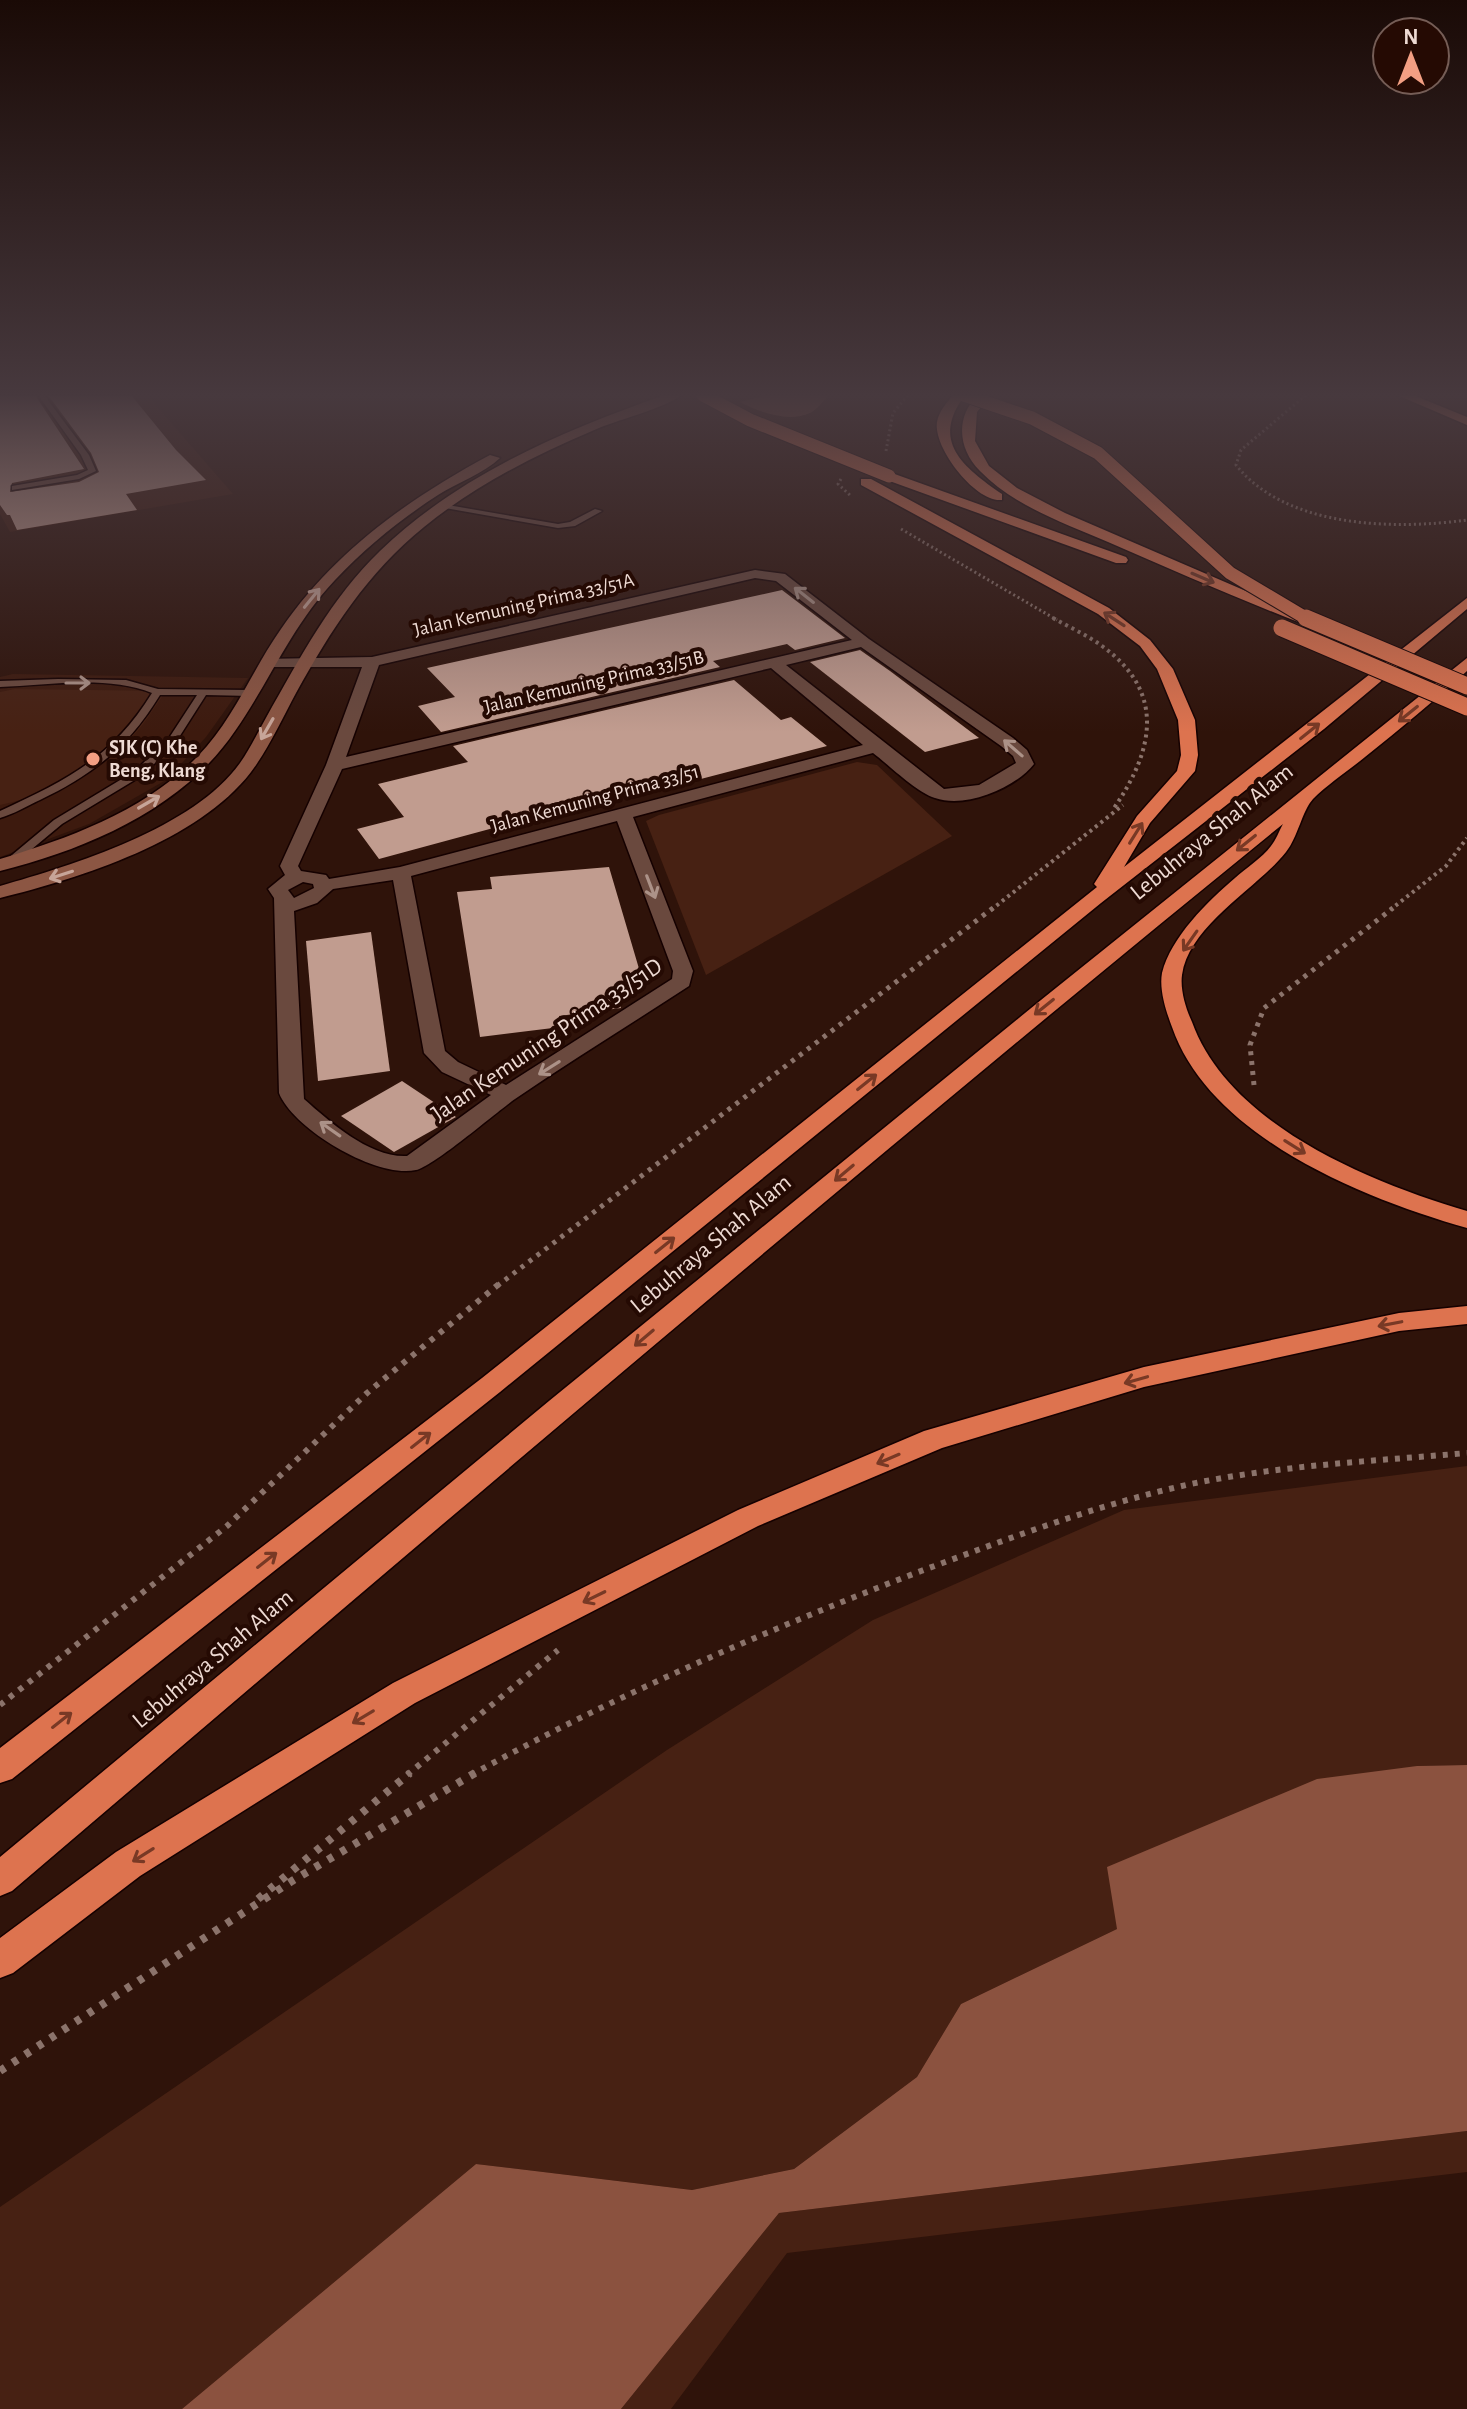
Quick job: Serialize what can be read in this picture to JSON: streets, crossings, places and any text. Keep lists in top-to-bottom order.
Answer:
{
  "streets": {
    "highway": ["Lebuhraya Shah Alam"],
    "street": [
      "Jalan Kemuning Prima 33/51A",
      "Jalan Kemuning Prima 33/51B",
      "Jalan Kemuning Prima 33/51",
      "Jalan Kemuning Prima 33/51D"
    ]
  },
  "crossings": [
    ["Jalan Kemuning Prima 33/51A", "Jalan Kemuning Prima 33/51B"],
    ["Jalan Kemuning Prima 33/51", "Jalan Kemuning Prima 33/51D"]
  ],
  "one_way": ["Jalan Kemuning Prima 33/51A"],
  "places": ["SJK (C) Khe Beng, Klang"],
  "north": "top"
}
